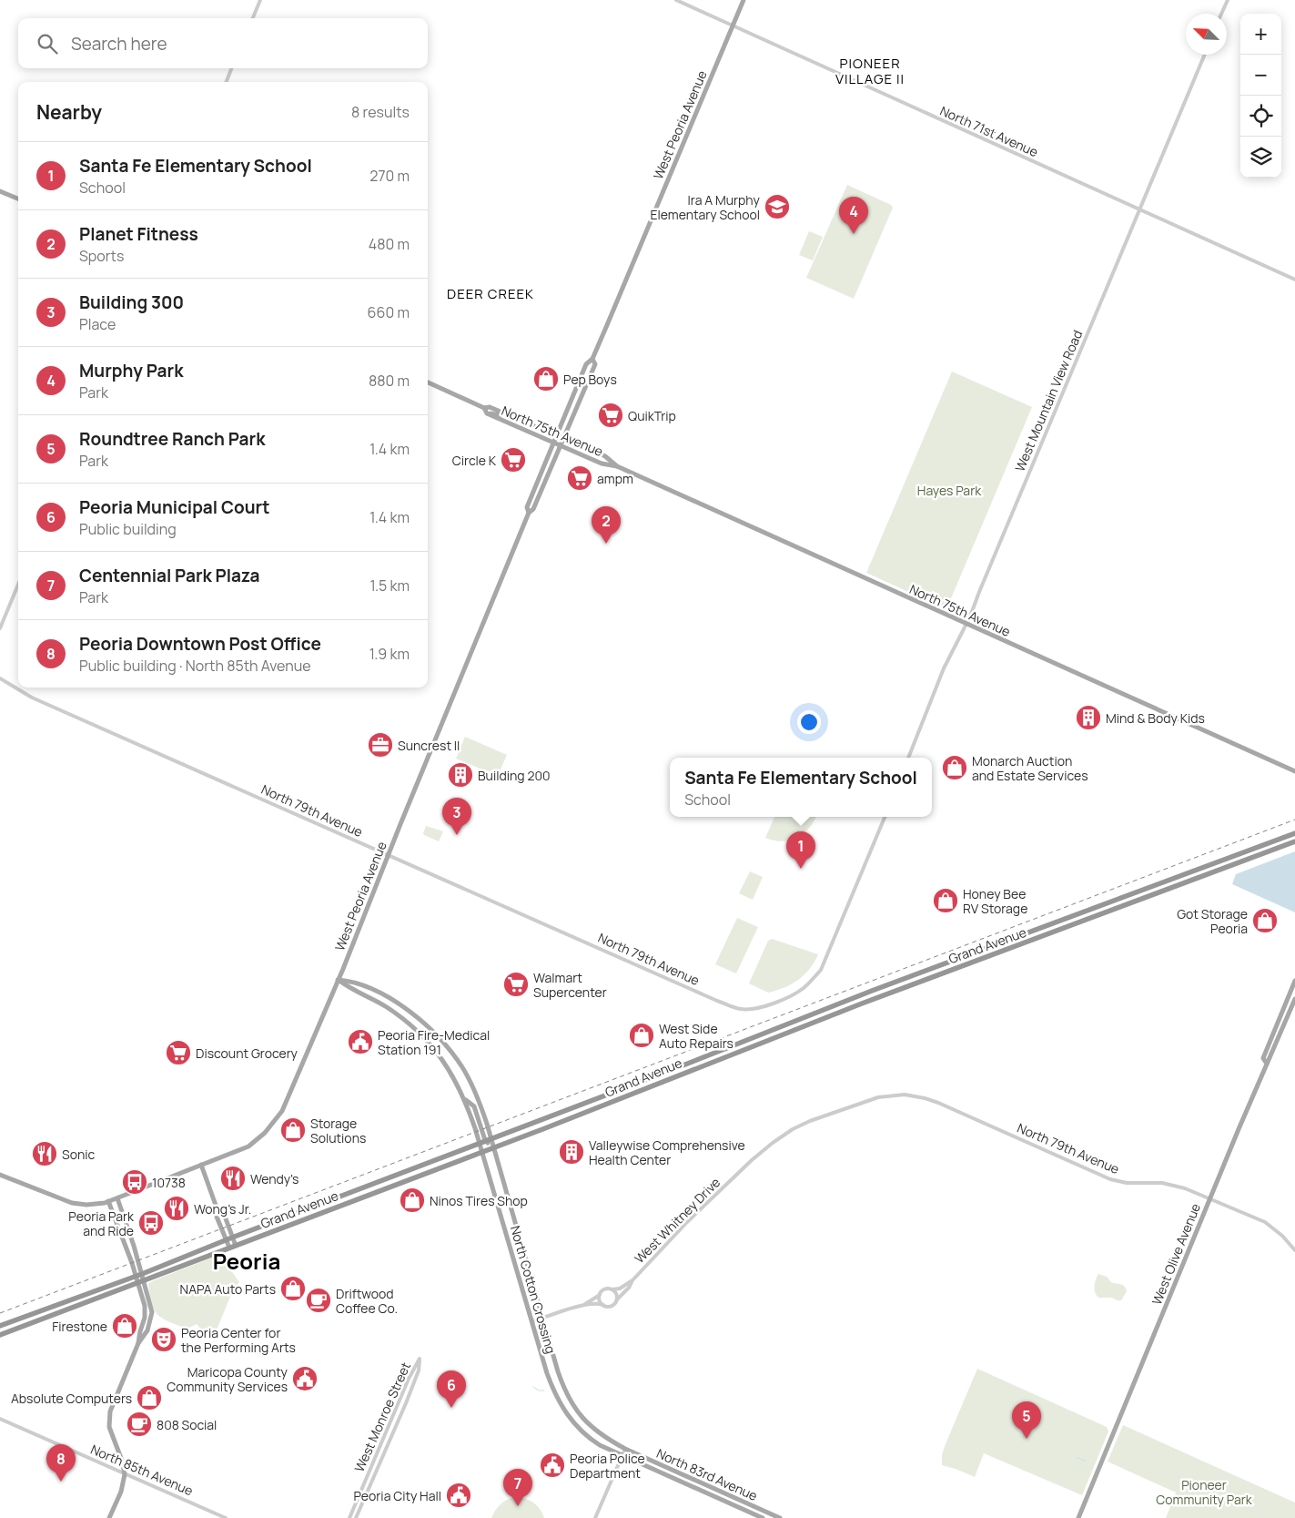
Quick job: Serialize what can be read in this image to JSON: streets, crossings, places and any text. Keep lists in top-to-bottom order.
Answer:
{
  "streets": {
    "highway": ["Grand Avenue"],
    "main road": [
      "West Peoria Avenue",
      "North 75th Avenue",
      "West Olive Avenue",
      "North Cotton Crossing",
      "North 83rd Avenue"
    ],
    "street": [
      "North 71st Avenue",
      "West Mountain View Road",
      "North 79th Avenue",
      "West Whitney Drive",
      "West Monroe Street",
      "North 85th Avenue"
    ]
  },
  "crossings": [
    ["West Peoria Avenue", "North 71st Avenue"],
    ["West Peoria Avenue", "North 75th Avenue"],
    ["West Peoria Avenue", "North 79th Avenue"],
    ["West Peoria Avenue", "North Cotton Crossing"],
    ["North 71st Avenue", "West Mountain View Road"],
    ["West Mountain View Road", "North 75th Avenue"],
    ["North 79th Avenue", "West Whitney Drive"],
    ["North 79th Avenue", "West Olive Avenue"],
    ["Grand Avenue", "North Cotton Crossing"],
    ["West Whitney Drive", "North Cotton Crossing"],
    ["North Cotton Crossing", "North 83rd Avenue"]
  ],
  "districts": ["PIONEER VILLAGE II", "DEER CREEK", "Peoria"],
  "parks": ["Hayes Park", "Pioneer Community Park"],
  "places": {
    "school or university": ["Ira A Murphy Elementary School"],
    "shop": [
      "Pep Boys",
      "Monarch Auction and Estate Services",
      "Honey Bee RV Storage",
      "Got Storage Peoria",
      "West Side Auto Repairs",
      "Storage Solutions",
      "Ninos Tires Shop",
      "NAPA Auto Parts",
      "Firestone",
      "Absolute Computers"
    ],
    "supermarket": [
      "QuikTrip",
      "Circle K",
      "ampm",
      "Walmart Supercenter",
      "Discount Grocery"
    ],
    "building": ["Mind & Body Kids", "Building 200", "Valleywise Comprehensive Health Center"],
    "office": ["Suncrest II"],
    "public building": [
      "Peoria Fire-Medical Station 191",
      "Maricopa County Community Services",
      "Peoria Police Department",
      "Peoria City Hall"
    ],
    "restaurant": ["Sonic", "Wendy's", "Wong's Jr."],
    "bus stop": ["10738", "Peoria Park and Ride"],
    "cafe": ["Driftwood Coffee Co.", "808 Social"],
    "theatre": ["Peoria Center for the Performing Arts"]
  },
  "north": "top left",
  "page": {
    "map_buttons": ["+", "−"],
    "search": "Search here",
    "heading": ["Nearby", "8 results"],
    "list": [
      {
        "mark": "1",
        "name": "Santa Fe Elementary School",
        "note": "School",
        "value": "270 m"
      },
      {
        "mark": "2",
        "name": "Planet Fitness",
        "note": "Sports",
        "value": "480 m"
      },
      {
        "mark": "3",
        "name": "Building 300",
        "note": "Place",
        "value": "660 m"
      },
      {
        "mark": "4",
        "name": "Murphy Park",
        "note": "Park",
        "value": "880 m"
      },
      {
        "mark": "5",
        "name": "Roundtree Ranch Park",
        "note": "Park",
        "value": "1.4 km"
      },
      {
        "mark": "6",
        "name": "Peoria Municipal Court",
        "note": "Public building",
        "value": "1.4 km"
      },
      {
        "mark": "7",
        "name": "Centennial Park Plaza",
        "note": "Park",
        "value": "1.5 km"
      },
      {
        "mark": "8",
        "name": "Peoria Downtown Post Office",
        "note": "Public building · North 85th Avenue",
        "value": "1.9 km"
      }
    ],
    "pins": [
      "4",
      "2",
      "3",
      "1",
      "6",
      "5",
      "8",
      "7"
    ],
    "popup": ["Santa Fe Elementary School", "School"]
  }
}
